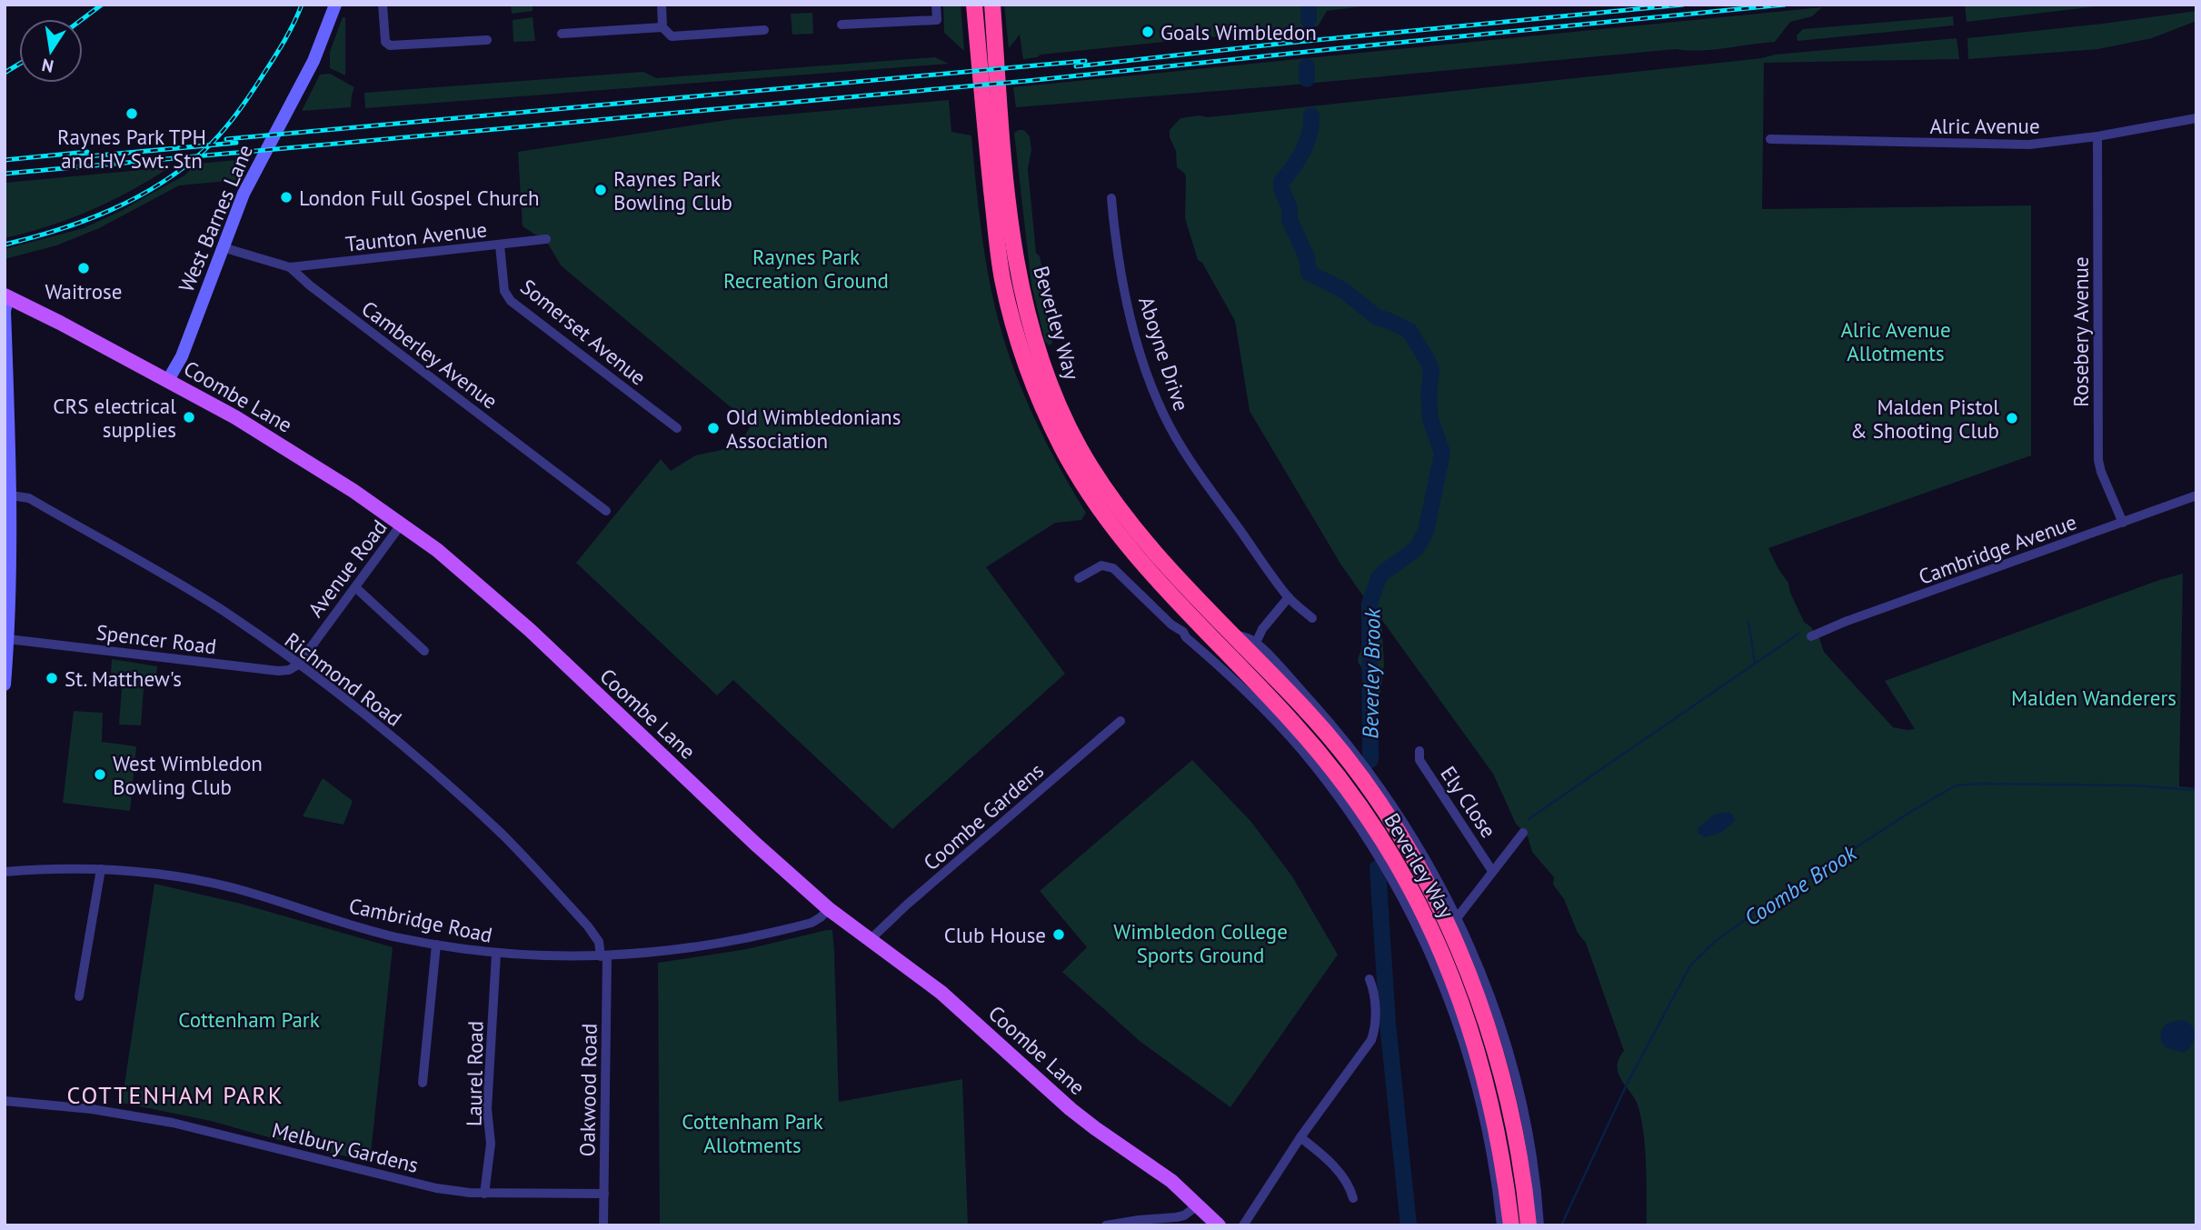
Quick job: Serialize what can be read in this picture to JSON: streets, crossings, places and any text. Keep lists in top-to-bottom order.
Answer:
{
  "streets": {
    "highway": ["Beverley Way"],
    "main road": ["West Barnes Lane", "Coombe Lane"],
    "street": [
      "Alric Avenue",
      "Taunton Avenue",
      "Somerset Avenue",
      "Rosebery Avenue",
      "Aboyne Drive",
      "Camberley Avenue",
      "Cambridge Avenue",
      "Avenue Road",
      "Spencer Road",
      "Richmond Road",
      "Ely Close",
      "Coombe Gardens",
      "Cambridge Road",
      "Laurel Road",
      "Oakwood Road",
      "Melbury Gardens"
    ]
  },
  "crossings": [
    ["Alric Avenue", "Rosebery Avenue"],
    ["West Barnes Lane", "Camberley Avenue"],
    ["West Barnes Lane", "Coombe Lane"],
    ["Taunton Avenue", "Somerset Avenue"],
    ["Taunton Avenue", "Camberley Avenue"],
    ["Rosebery Avenue", "Cambridge Avenue"],
    ["Coombe Lane", "Avenue Road"],
    ["Coombe Lane", "Coombe Gardens"],
    ["Coombe Lane", "Cambridge Road"],
    ["Avenue Road", "Spencer Road"],
    ["Avenue Road", "Richmond Road"],
    ["Spencer Road", "Richmond Road"],
    ["Richmond Road", "Cambridge Road"],
    ["Richmond Road", "Oakwood Road"],
    ["Cambridge Road", "Laurel Road"],
    ["Cambridge Road", "Oakwood Road"],
    ["Laurel Road", "Melbury Gardens"],
    ["Oakwood Road", "Melbury Gardens"]
  ],
  "districts": ["COTTENHAM PARK"],
  "water": ["Beverley Brook", "Coombe Brook"],
  "parks": [
    "Raynes Park Recreation Ground",
    "Alric Avenue Allotments",
    "Malden Wanderers",
    "Wimbledon College Sports Ground",
    "Cottenham Park",
    "Cottenham Park Allotments"
  ],
  "places": [
    "Goals Wimbledon",
    "Raynes Park TPH and HV Swt. Stn",
    "Raynes Park Bowling Club",
    "London Full Gospel Church",
    "Waitrose",
    "CRS electrical supplies",
    "Malden Pistol & Shooting Club",
    "Old Wimbledonians Association",
    "St. Matthew's",
    "West Wimbledon Bowling Club",
    "Club House"
  ],
  "north": "bottom"
}
